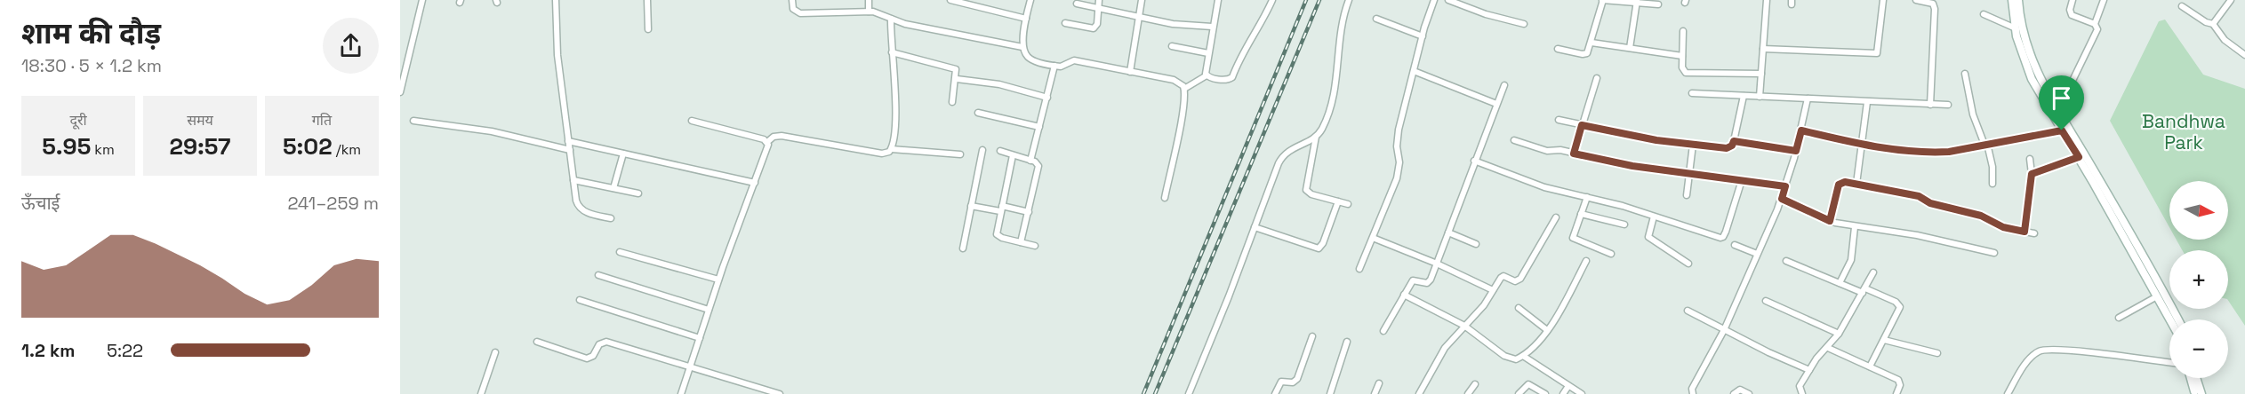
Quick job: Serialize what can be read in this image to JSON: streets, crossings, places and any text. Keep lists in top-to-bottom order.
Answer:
{
  "parks": ["Bandhwa Park"],
  "north": "right",
  "page": {
    "heading": ["शाम की दौड़", "18:30 · 5 × 1.2 km"],
    "stats": [
      ["दूरी", "5.95 km"],
      ["समय", "29:57"],
      ["गति", "5:02 /km"]
    ],
    "chart": ["ऊँचाई", "241–259 m"],
    "map_buttons": ["+", "−"],
    "list": [
      {
        "name": "1.2 km",
        "note": "5:22"
      }
    ]
  }
}
